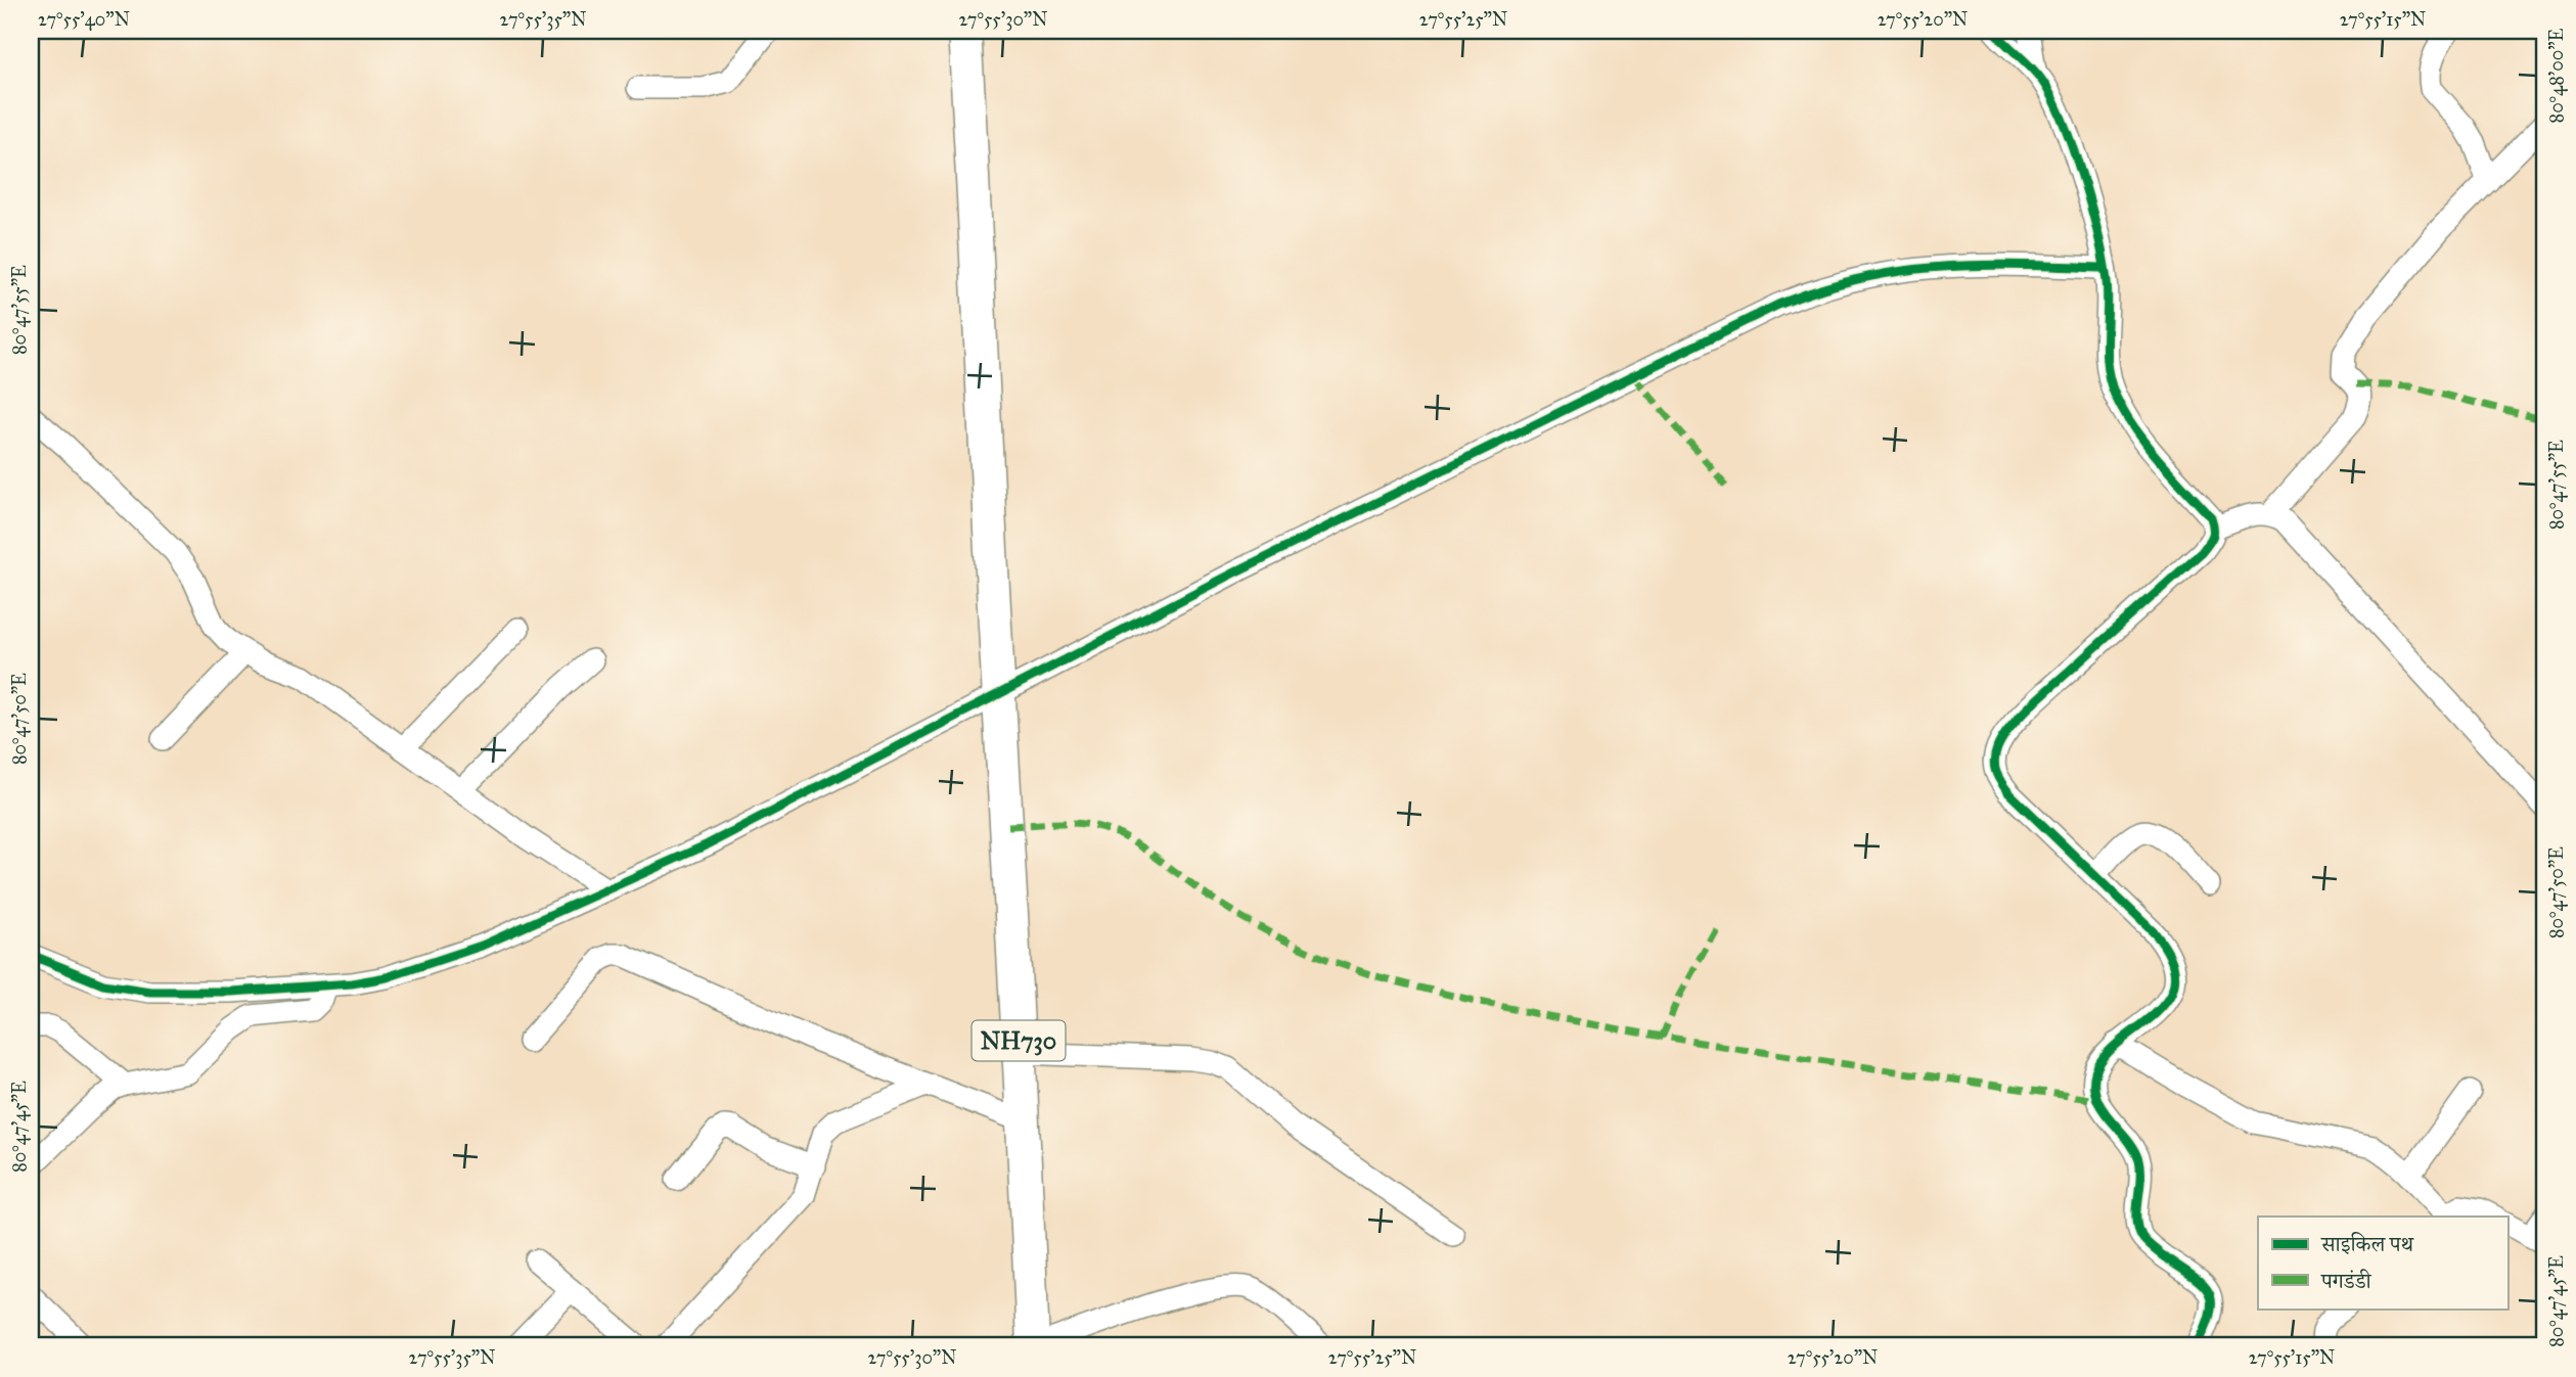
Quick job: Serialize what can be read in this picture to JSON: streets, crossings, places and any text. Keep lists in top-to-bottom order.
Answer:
{
  "streets": {
    "highway": ["NH730"]
  },
  "legend": ["साइकिल पथ", "पगडंडी"],
  "coordinates": [
    "27°55'40\"N",
    "27°55'35\"N",
    "27°55'30\"N",
    "27°55'25\"N",
    "27°55'20\"N",
    "27°55'15\"N",
    "80°48'00\"E",
    "80°47'55\"E",
    "80°47'50\"E",
    "80°47'45\"E"
  ]
}
